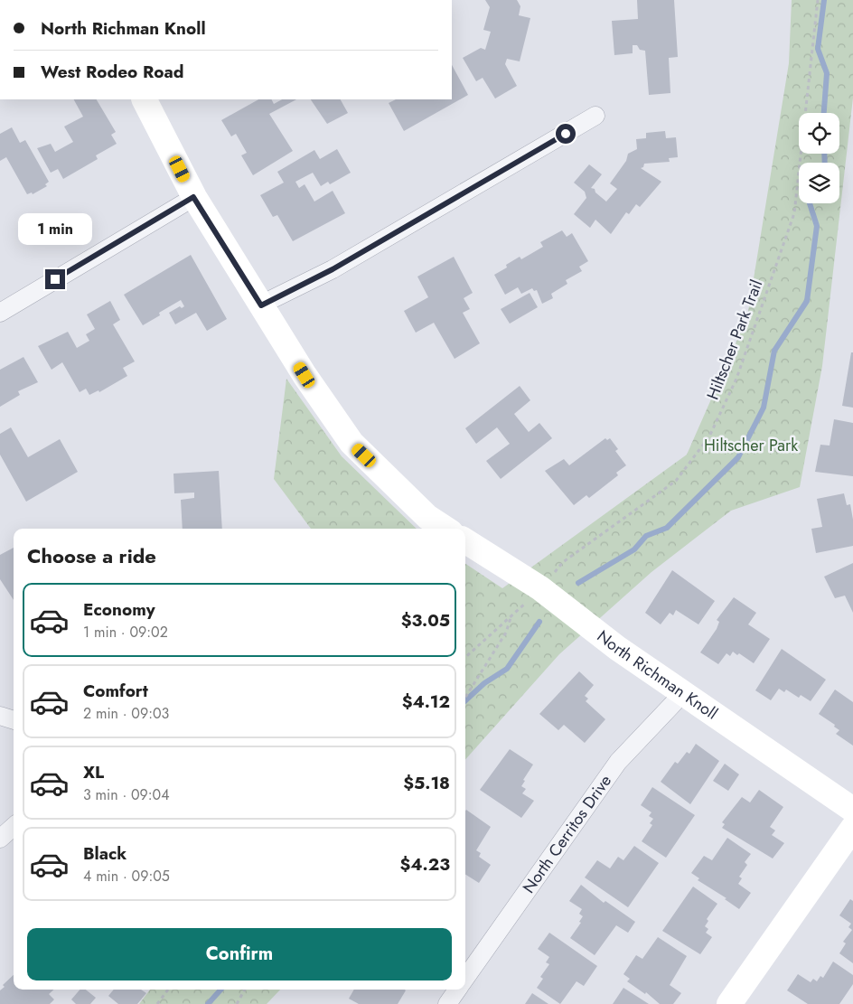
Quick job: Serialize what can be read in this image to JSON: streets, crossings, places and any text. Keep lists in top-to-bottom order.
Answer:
{
  "streets": {
    "street": ["North Richman Knoll", "North Cerritos Drive"],
    "path": ["Hiltscher Park Trail"]
  },
  "crossings": [
    ["Hiltscher Park Trail", "North Richman Knoll"],
    ["North Richman Knoll", "North Cerritos Drive"]
  ],
  "parks": ["Hiltscher Park"],
  "page": {
    "banner": ["North Richman Knoll", "West Rodeo Road"],
    "bubble": "1 min",
    "heading": "Choose a ride",
    "list": [
      {
        "name": "Economy",
        "note": "1 min · 09:02",
        "value": "$3.05"
      },
      {
        "name": "Comfort",
        "note": "2 min · 09:03",
        "value": "$4.12"
      },
      {
        "name": "XL",
        "note": "3 min · 09:04",
        "value": "$5.18"
      },
      {
        "name": "Black",
        "note": "4 min · 09:05",
        "value": "$4.23"
      }
    ],
    "buttons": "Confirm"
  }
}
